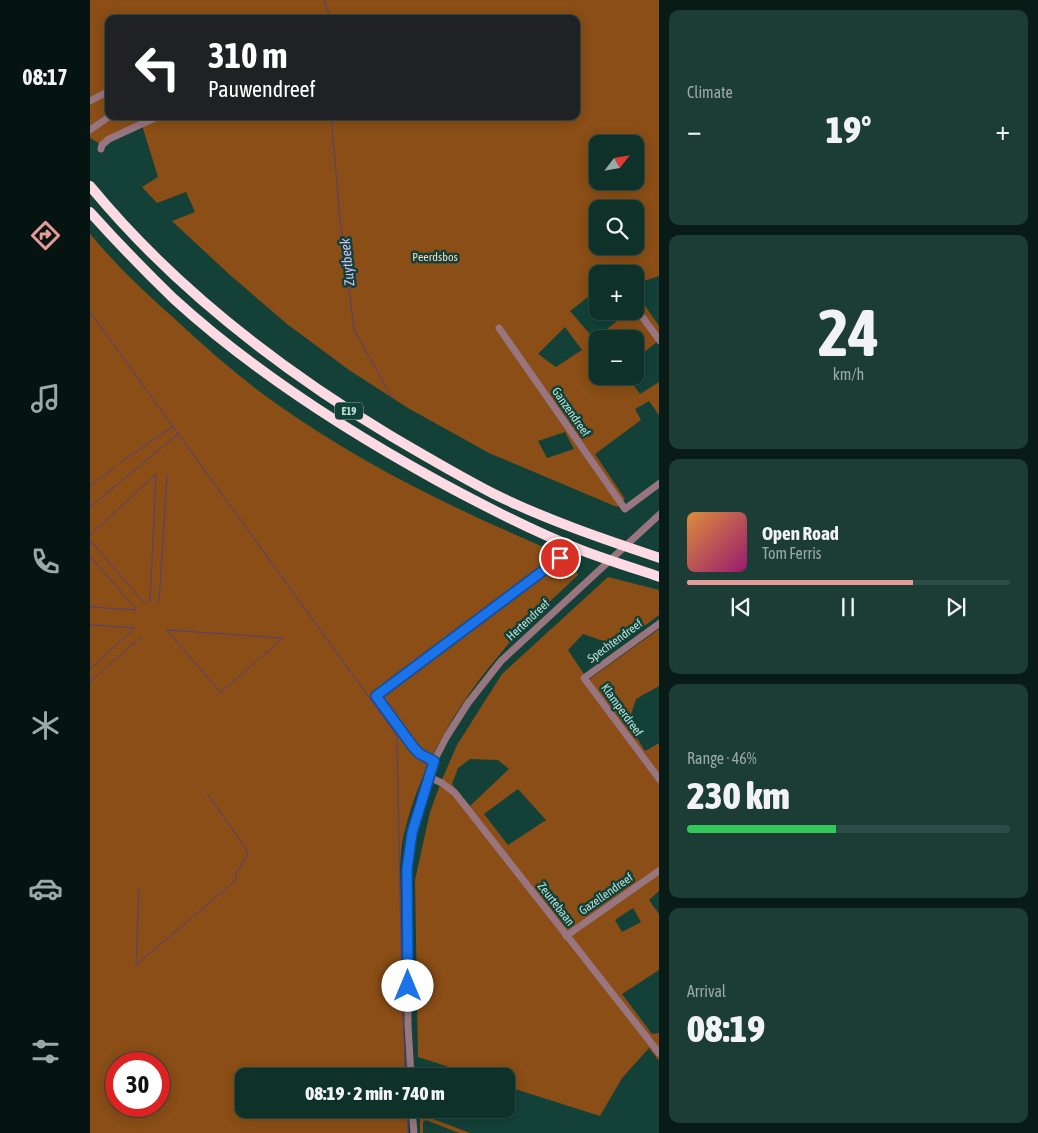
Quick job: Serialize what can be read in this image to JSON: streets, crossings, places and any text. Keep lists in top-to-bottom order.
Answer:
{
  "streets": {
    "highway": ["E19"],
    "street": [
      "Ganzendreef",
      "Hertendreef",
      "Spechtendreef",
      "Klamperdreef",
      "Gazellendreef",
      "Zeurtebaan"
    ]
  },
  "crossings": [
    ["Hertendreef", "Zeurtebaan"],
    ["Spechtendreef", "Klamperdreef"],
    ["Gazellendreef", "Zeurtebaan"]
  ],
  "water": ["Zuytbeek"],
  "parks": ["Peerdsbos"],
  "north": "top right",
  "page": {
    "tabs": "08:17",
    "tile": [
      "Climate",
      ["24", "km/h"],
      ["Range · 46%", "230 km"],
      ["Arrival", "08:19"]
    ],
    "turn": ["310 m", "Pauwendreef"],
    "heat": ["−", "19°", "+"],
    "map_buttons": ["+", "−"],
    "song": ["Open Road", "Tom Ferris"],
    "limit": "30",
    "trip": "08:19 · 2 min · 740 m"
  }
}
